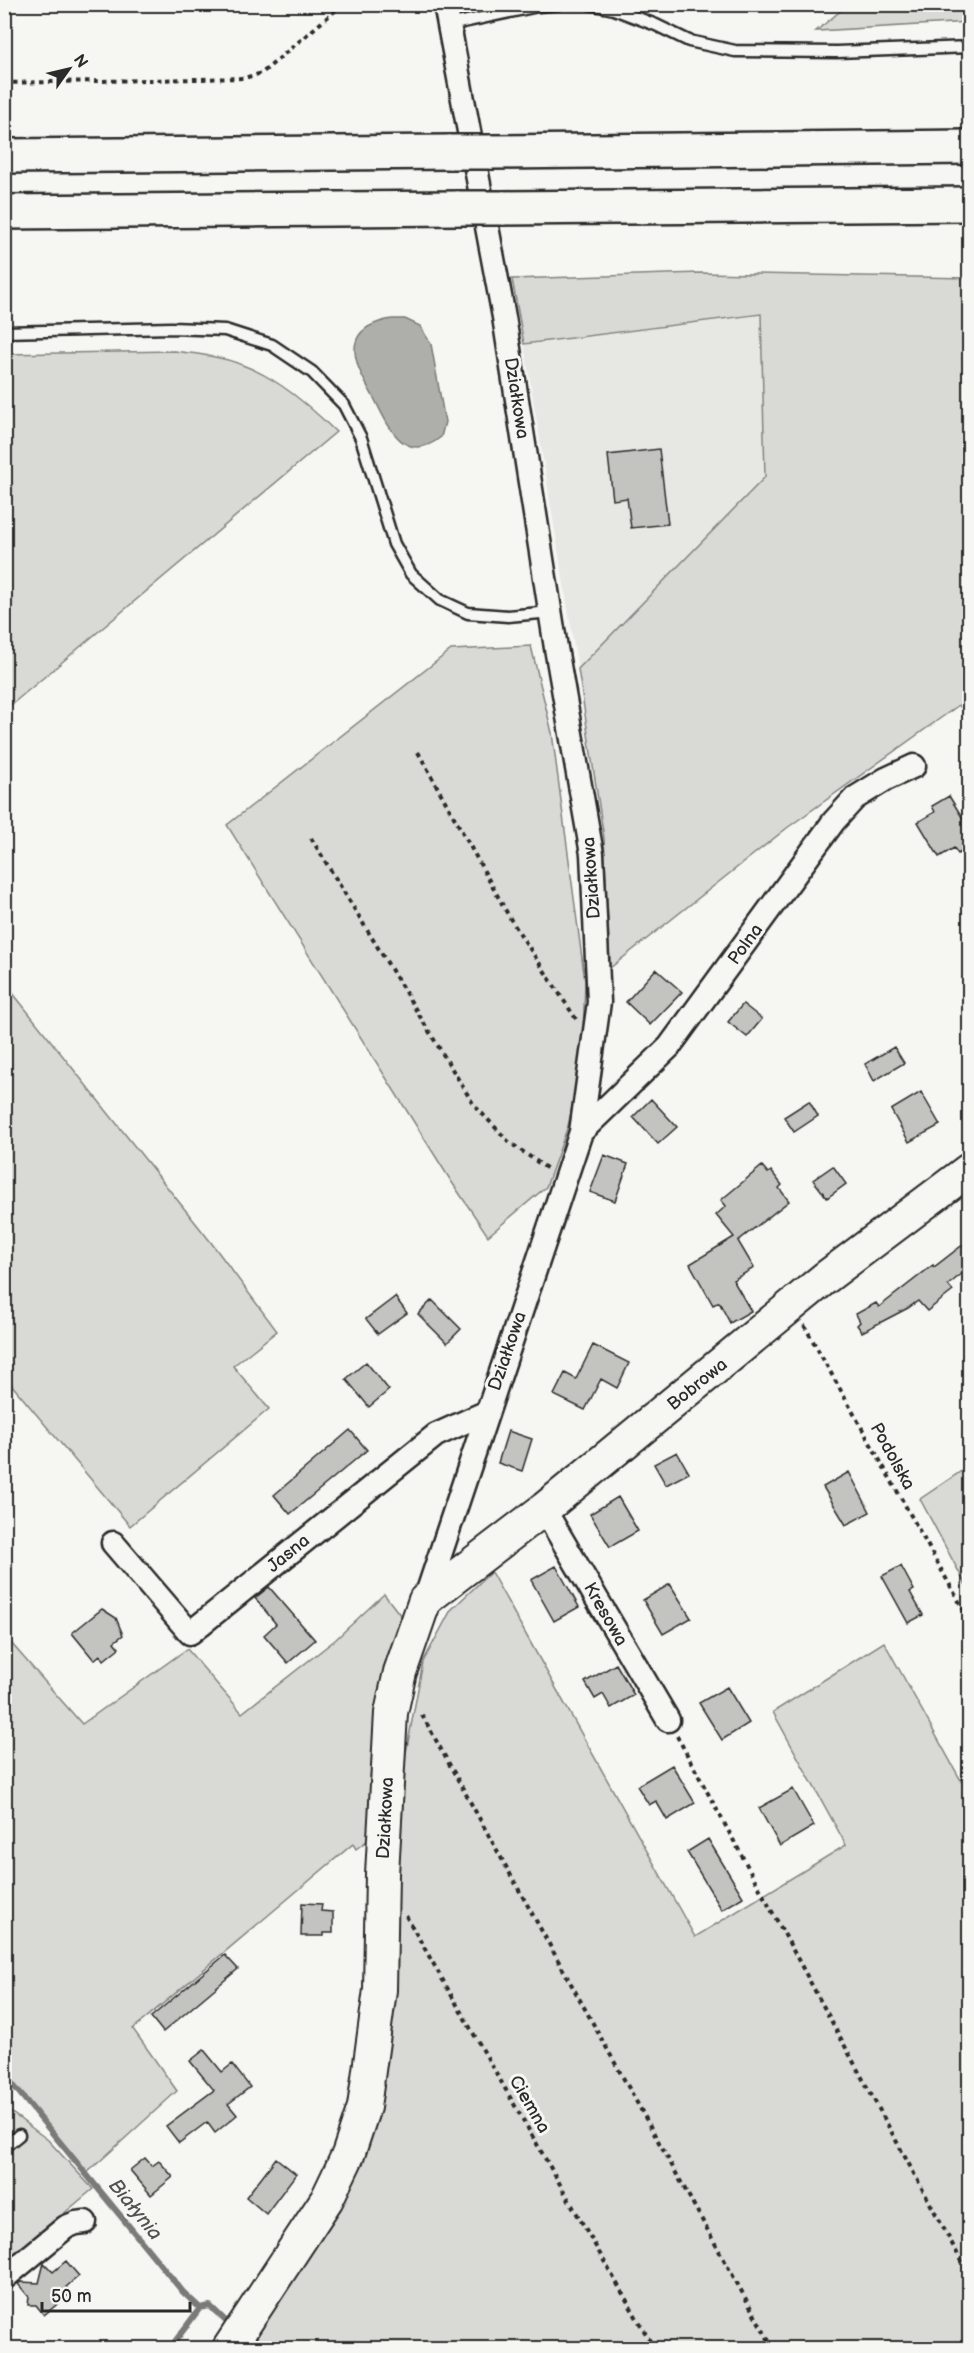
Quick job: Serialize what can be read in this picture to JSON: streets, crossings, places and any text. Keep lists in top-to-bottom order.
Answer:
{
  "streets": {
    "street": [
      "Działkowa",
      "Polna",
      "Bobrowa",
      "Jasna",
      "Kresowa"
    ],
    "path": ["Podolska", "Ciemna"]
  },
  "crossings": [
    ["Działkowa", "Polna"],
    ["Działkowa", "Bobrowa"],
    ["Działkowa", "Jasna"],
    ["Bobrowa", "Podolska"],
    ["Bobrowa", "Kresowa"]
  ],
  "water": ["Białynia"],
  "scale_bar": "50 m",
  "north": "top right"
}
